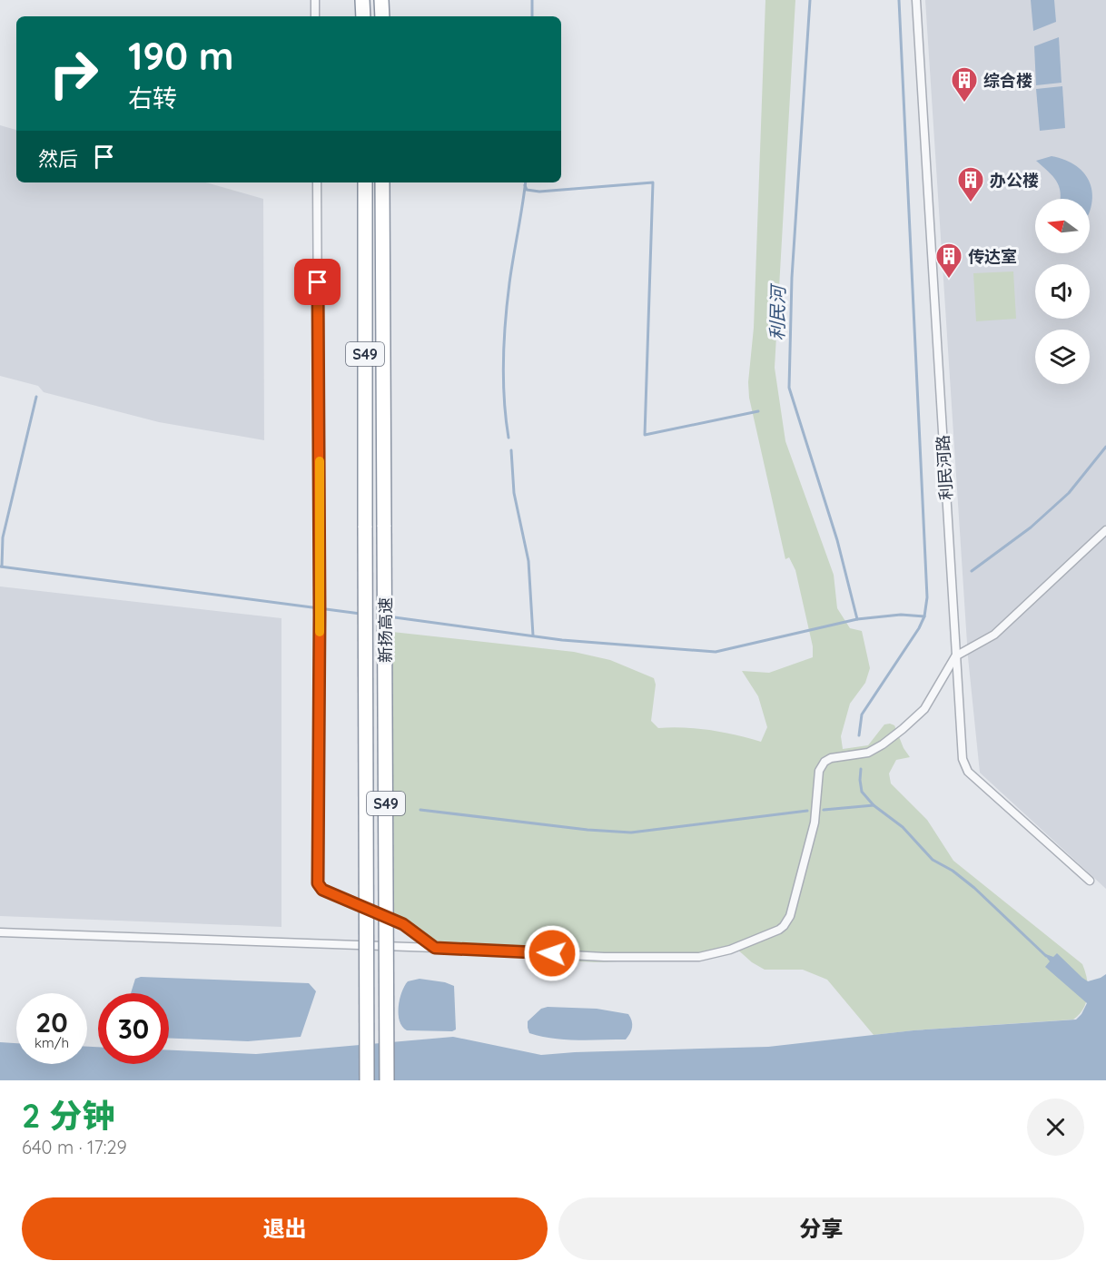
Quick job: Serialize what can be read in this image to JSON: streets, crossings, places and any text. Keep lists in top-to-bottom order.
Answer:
{
  "streets": {
    "highway": ["S49", "新扬高速"],
    "street": ["利民河路"]
  },
  "water": ["利民河"],
  "places": {
    "building": ["综合楼", "办公楼", "传达室"]
  },
  "north": "left",
  "page": {
    "turn": ["190 m", "右转"],
    "then": "然后",
    "speed": "20 km/h",
    "limit": "30",
    "heading": ["2 分钟", "640 m · 17:29"],
    "buttons": ["退出", "分享"]
  }
}
